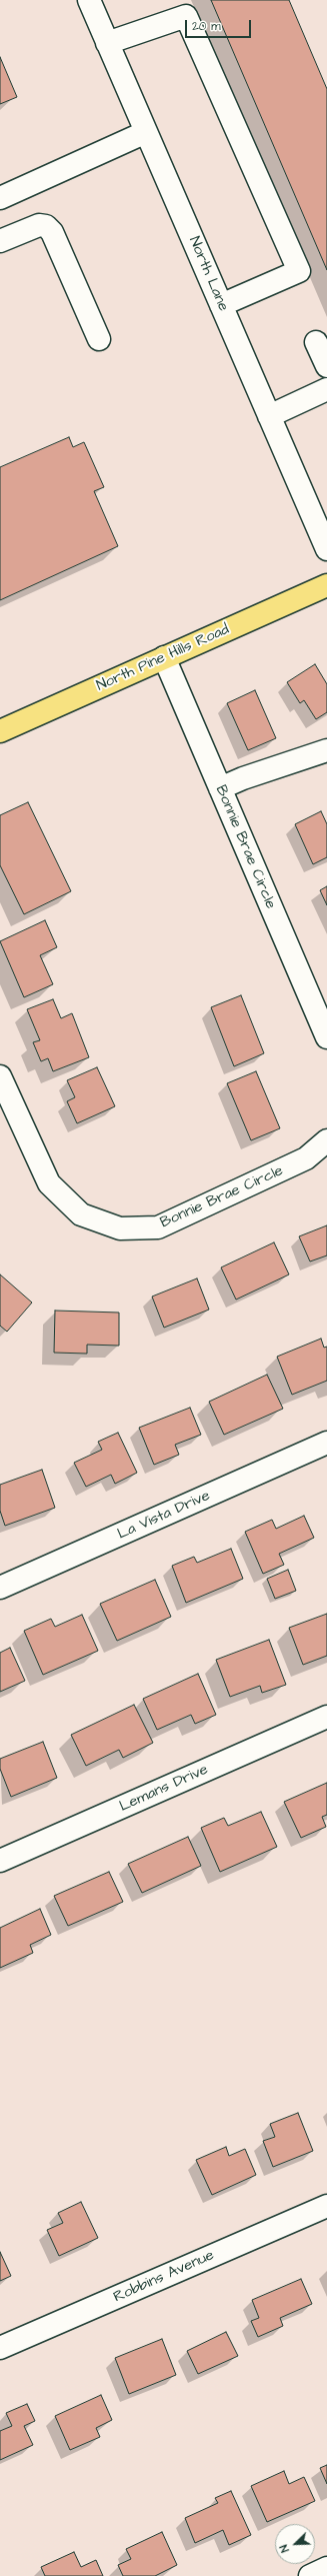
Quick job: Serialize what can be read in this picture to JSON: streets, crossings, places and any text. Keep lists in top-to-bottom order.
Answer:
{
  "streets": {
    "main road": ["North Pine Hills Road"],
    "street": [
      "North Lane",
      "Bonnie Brae Circle",
      "La Vista Drive",
      "Lemans Drive",
      "Robbins Avenue"
    ]
  },
  "crossings": [
    ["North Pine Hills Road", "Bonnie Brae Circle"]
  ],
  "scale_bar": "20 m",
  "north": "bottom left"
}
